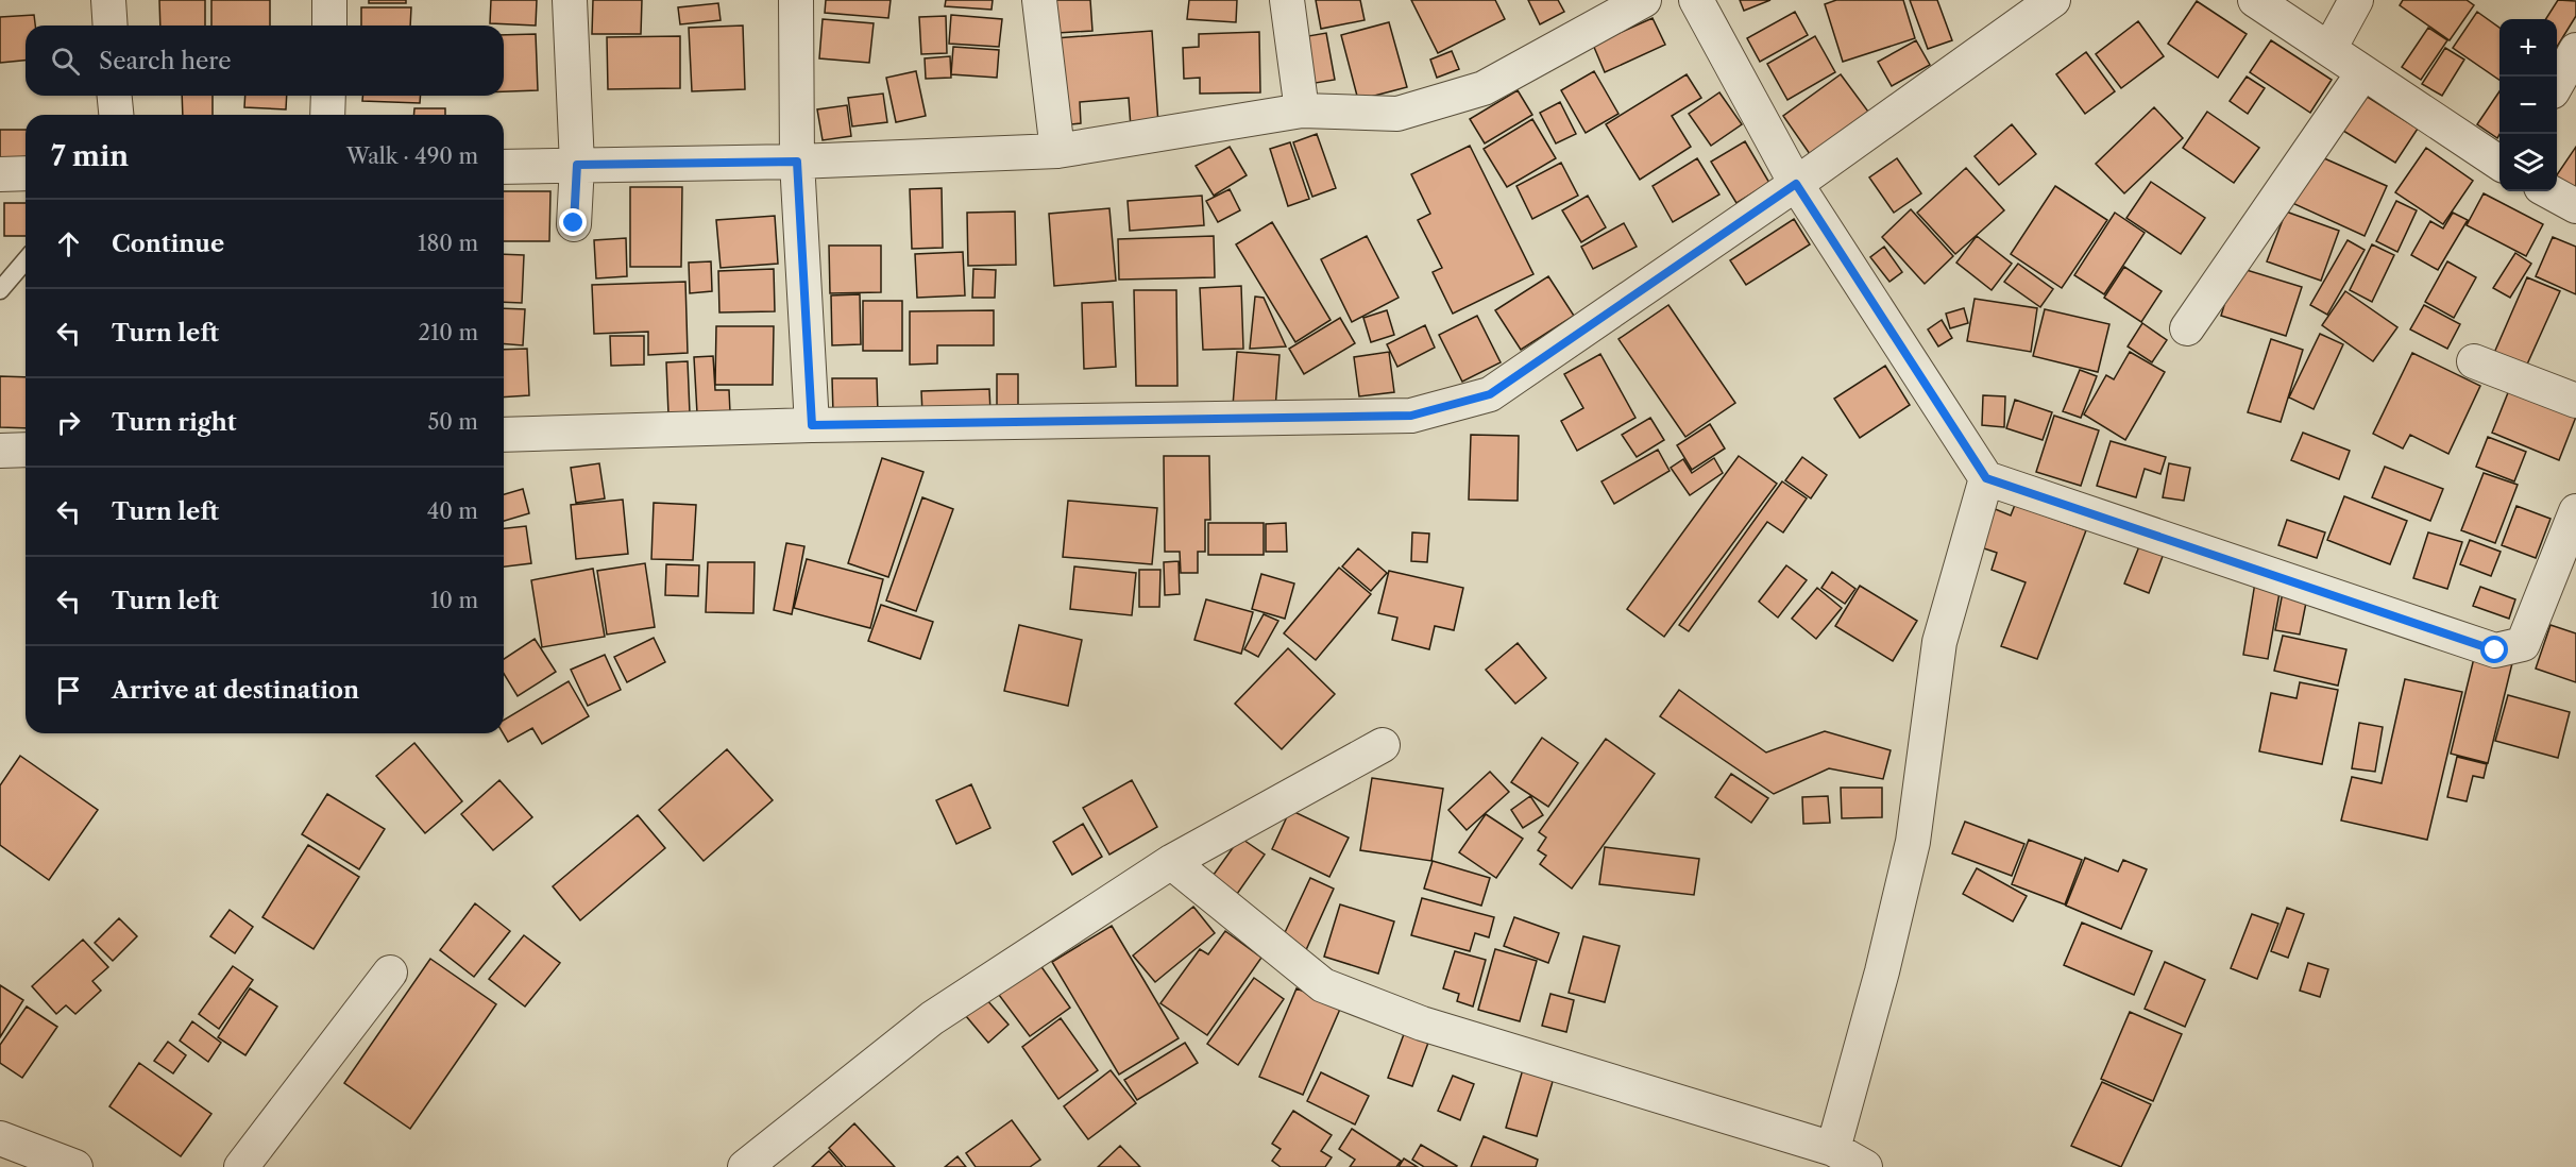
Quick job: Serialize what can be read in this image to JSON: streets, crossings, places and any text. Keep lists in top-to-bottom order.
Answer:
{
  "page": {
    "map_buttons": ["+", "−"],
    "search": "Search here",
    "heading": ["7 min", "Walk · 490 m"],
    "list": [
      ["Continue", "180 m"],
      ["Turn left", "210 m"],
      ["Turn right", "50 m"],
      ["Turn left", "40 m"],
      ["Turn left", "10 m"],
      "Arrive at destination"
    ]
  }
}
